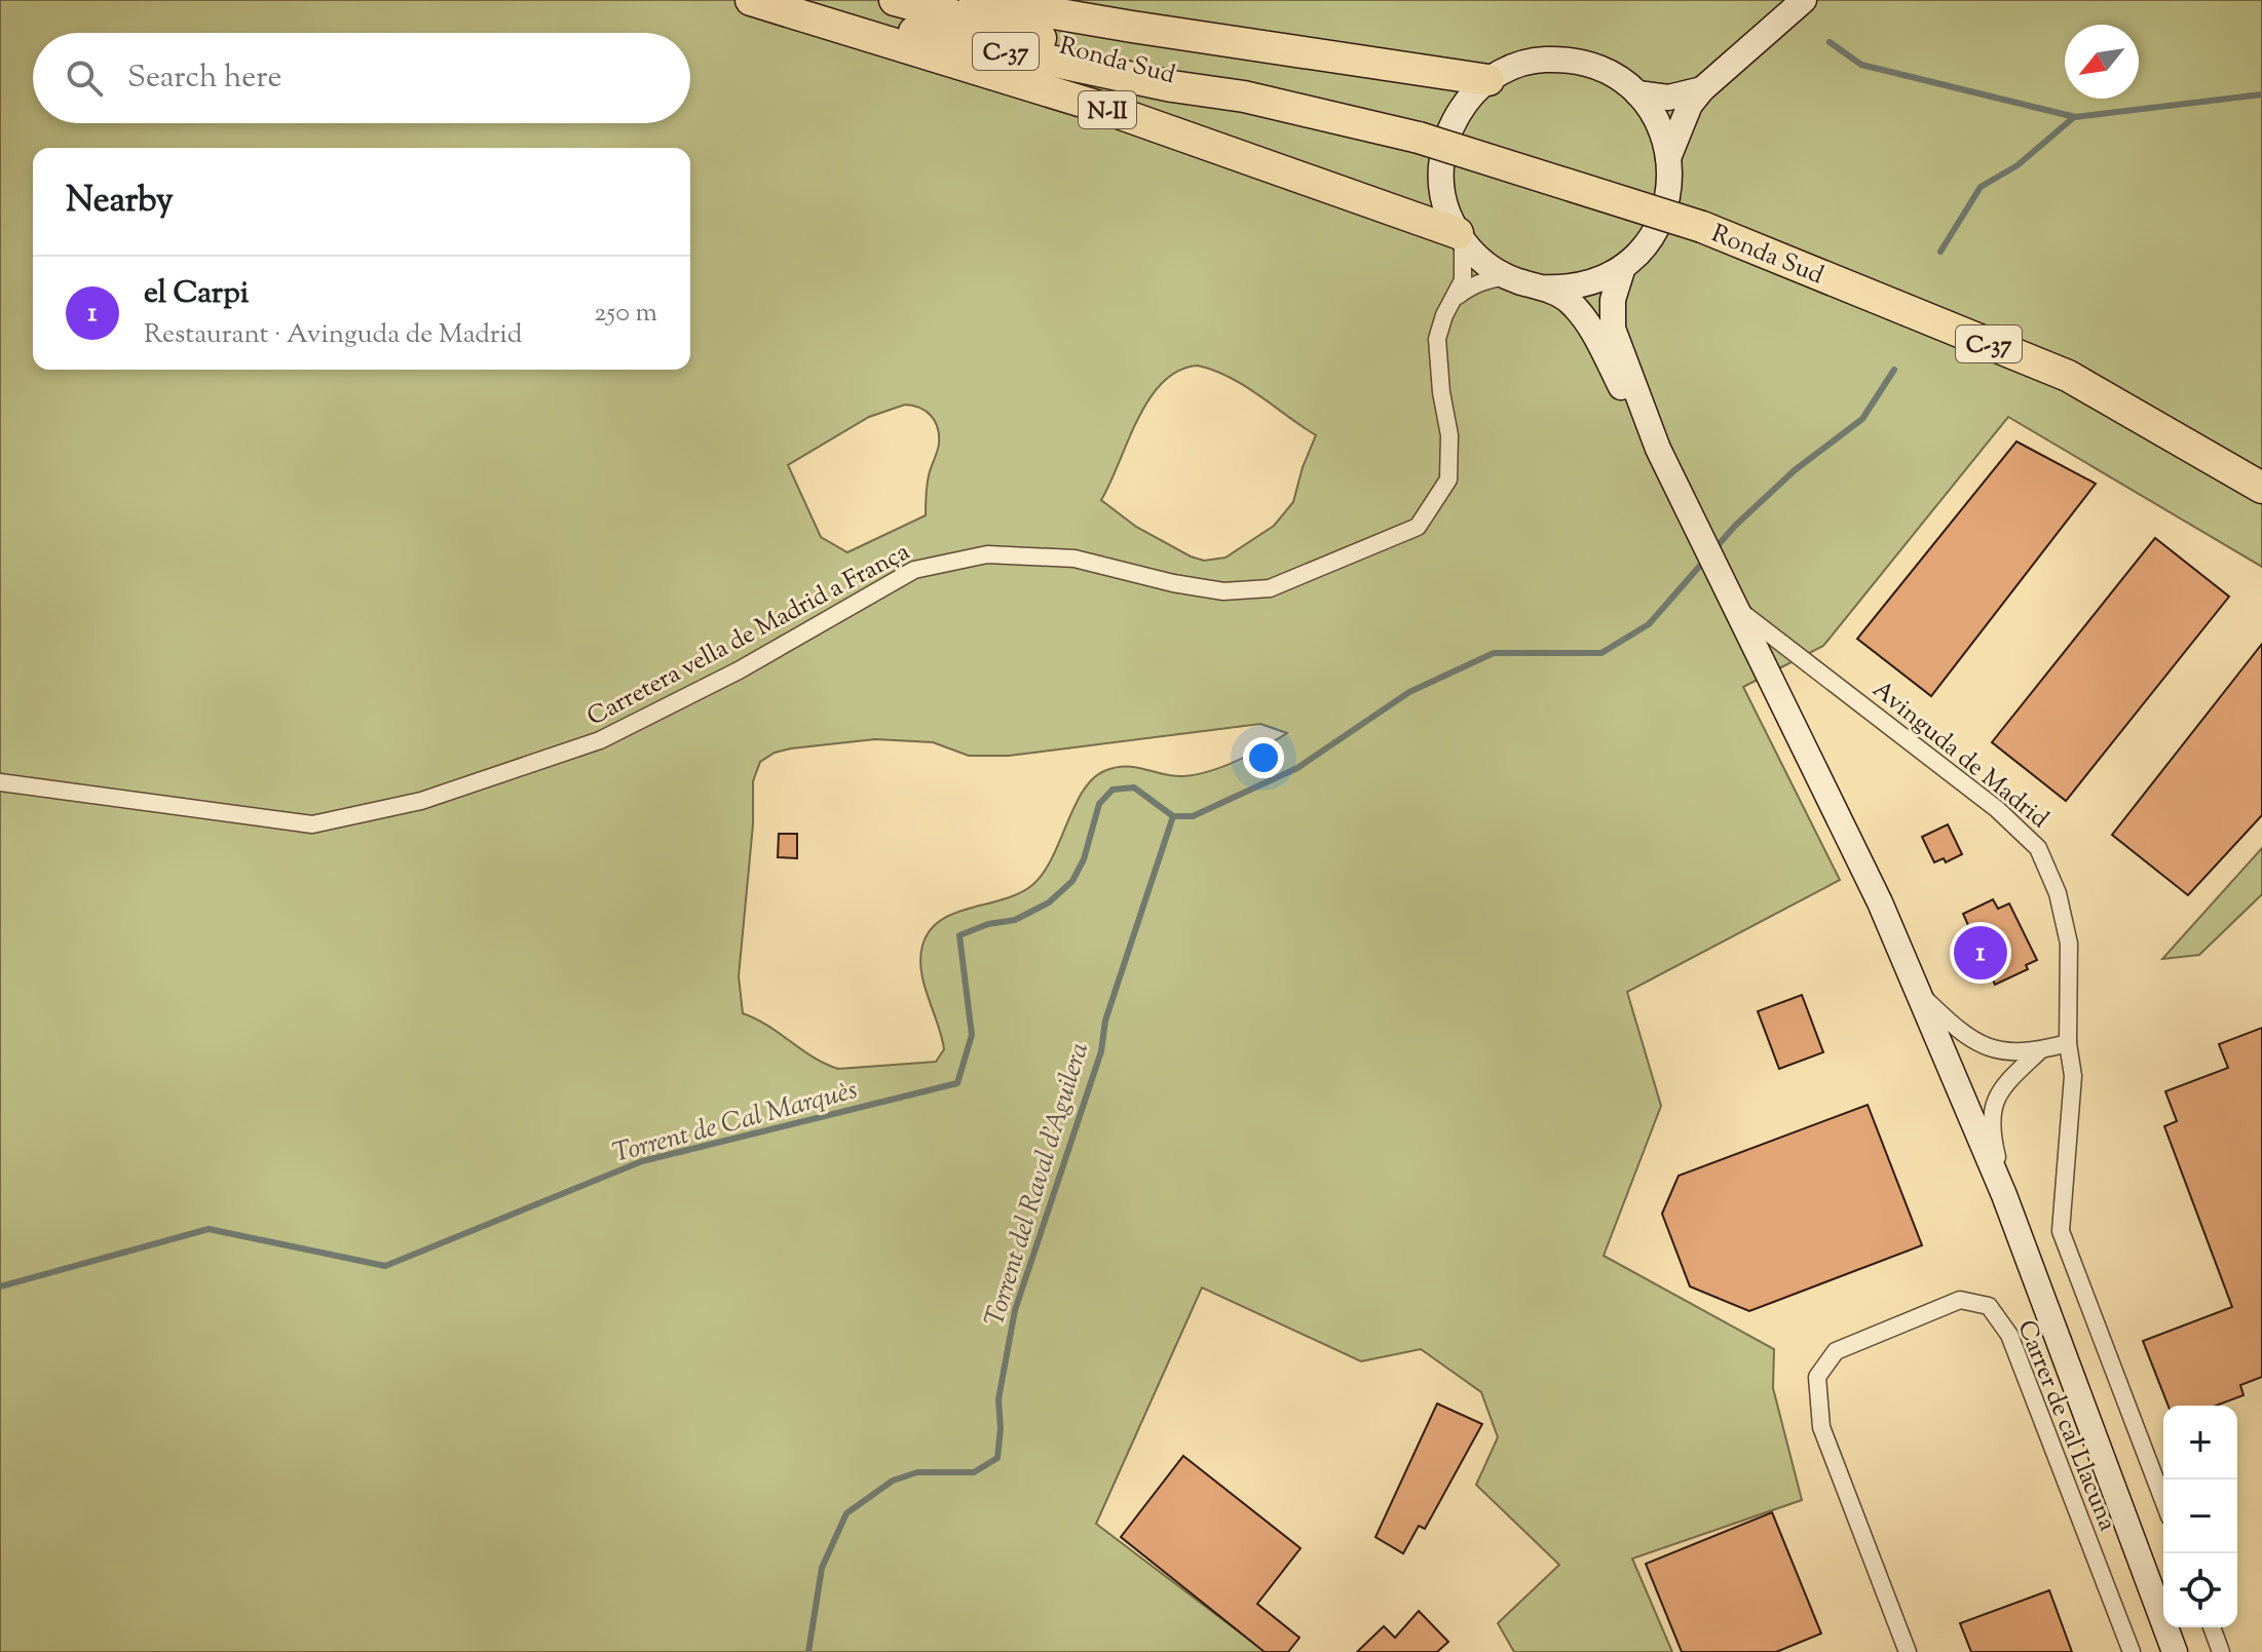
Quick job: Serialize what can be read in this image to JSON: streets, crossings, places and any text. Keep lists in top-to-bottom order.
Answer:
{
  "streets": {
    "highway": ["C-37", "Ronda Sud", "N-II"],
    "street": ["Carretera vella de Madrid a França", "Avinguda de Madrid", "Carrer de cal Llacuna"]
  },
  "crossings": [
    ["N-II", "Carretera vella de Madrid a França"],
    ["N-II", "Avinguda de Madrid"]
  ],
  "water": ["Torrent de Cal Marquès", "Torrent del Raval d'Aguilera"],
  "north": "bottom left",
  "page": {
    "search": "Search here",
    "heading": "Nearby",
    "list": [
      {
        "mark": "1",
        "name": "el Carpi",
        "note": "Restaurant · Avinguda de Madrid",
        "value": "250 m"
      }
    ],
    "pins": "1",
    "map_buttons": ["+", "−"]
  }
}
